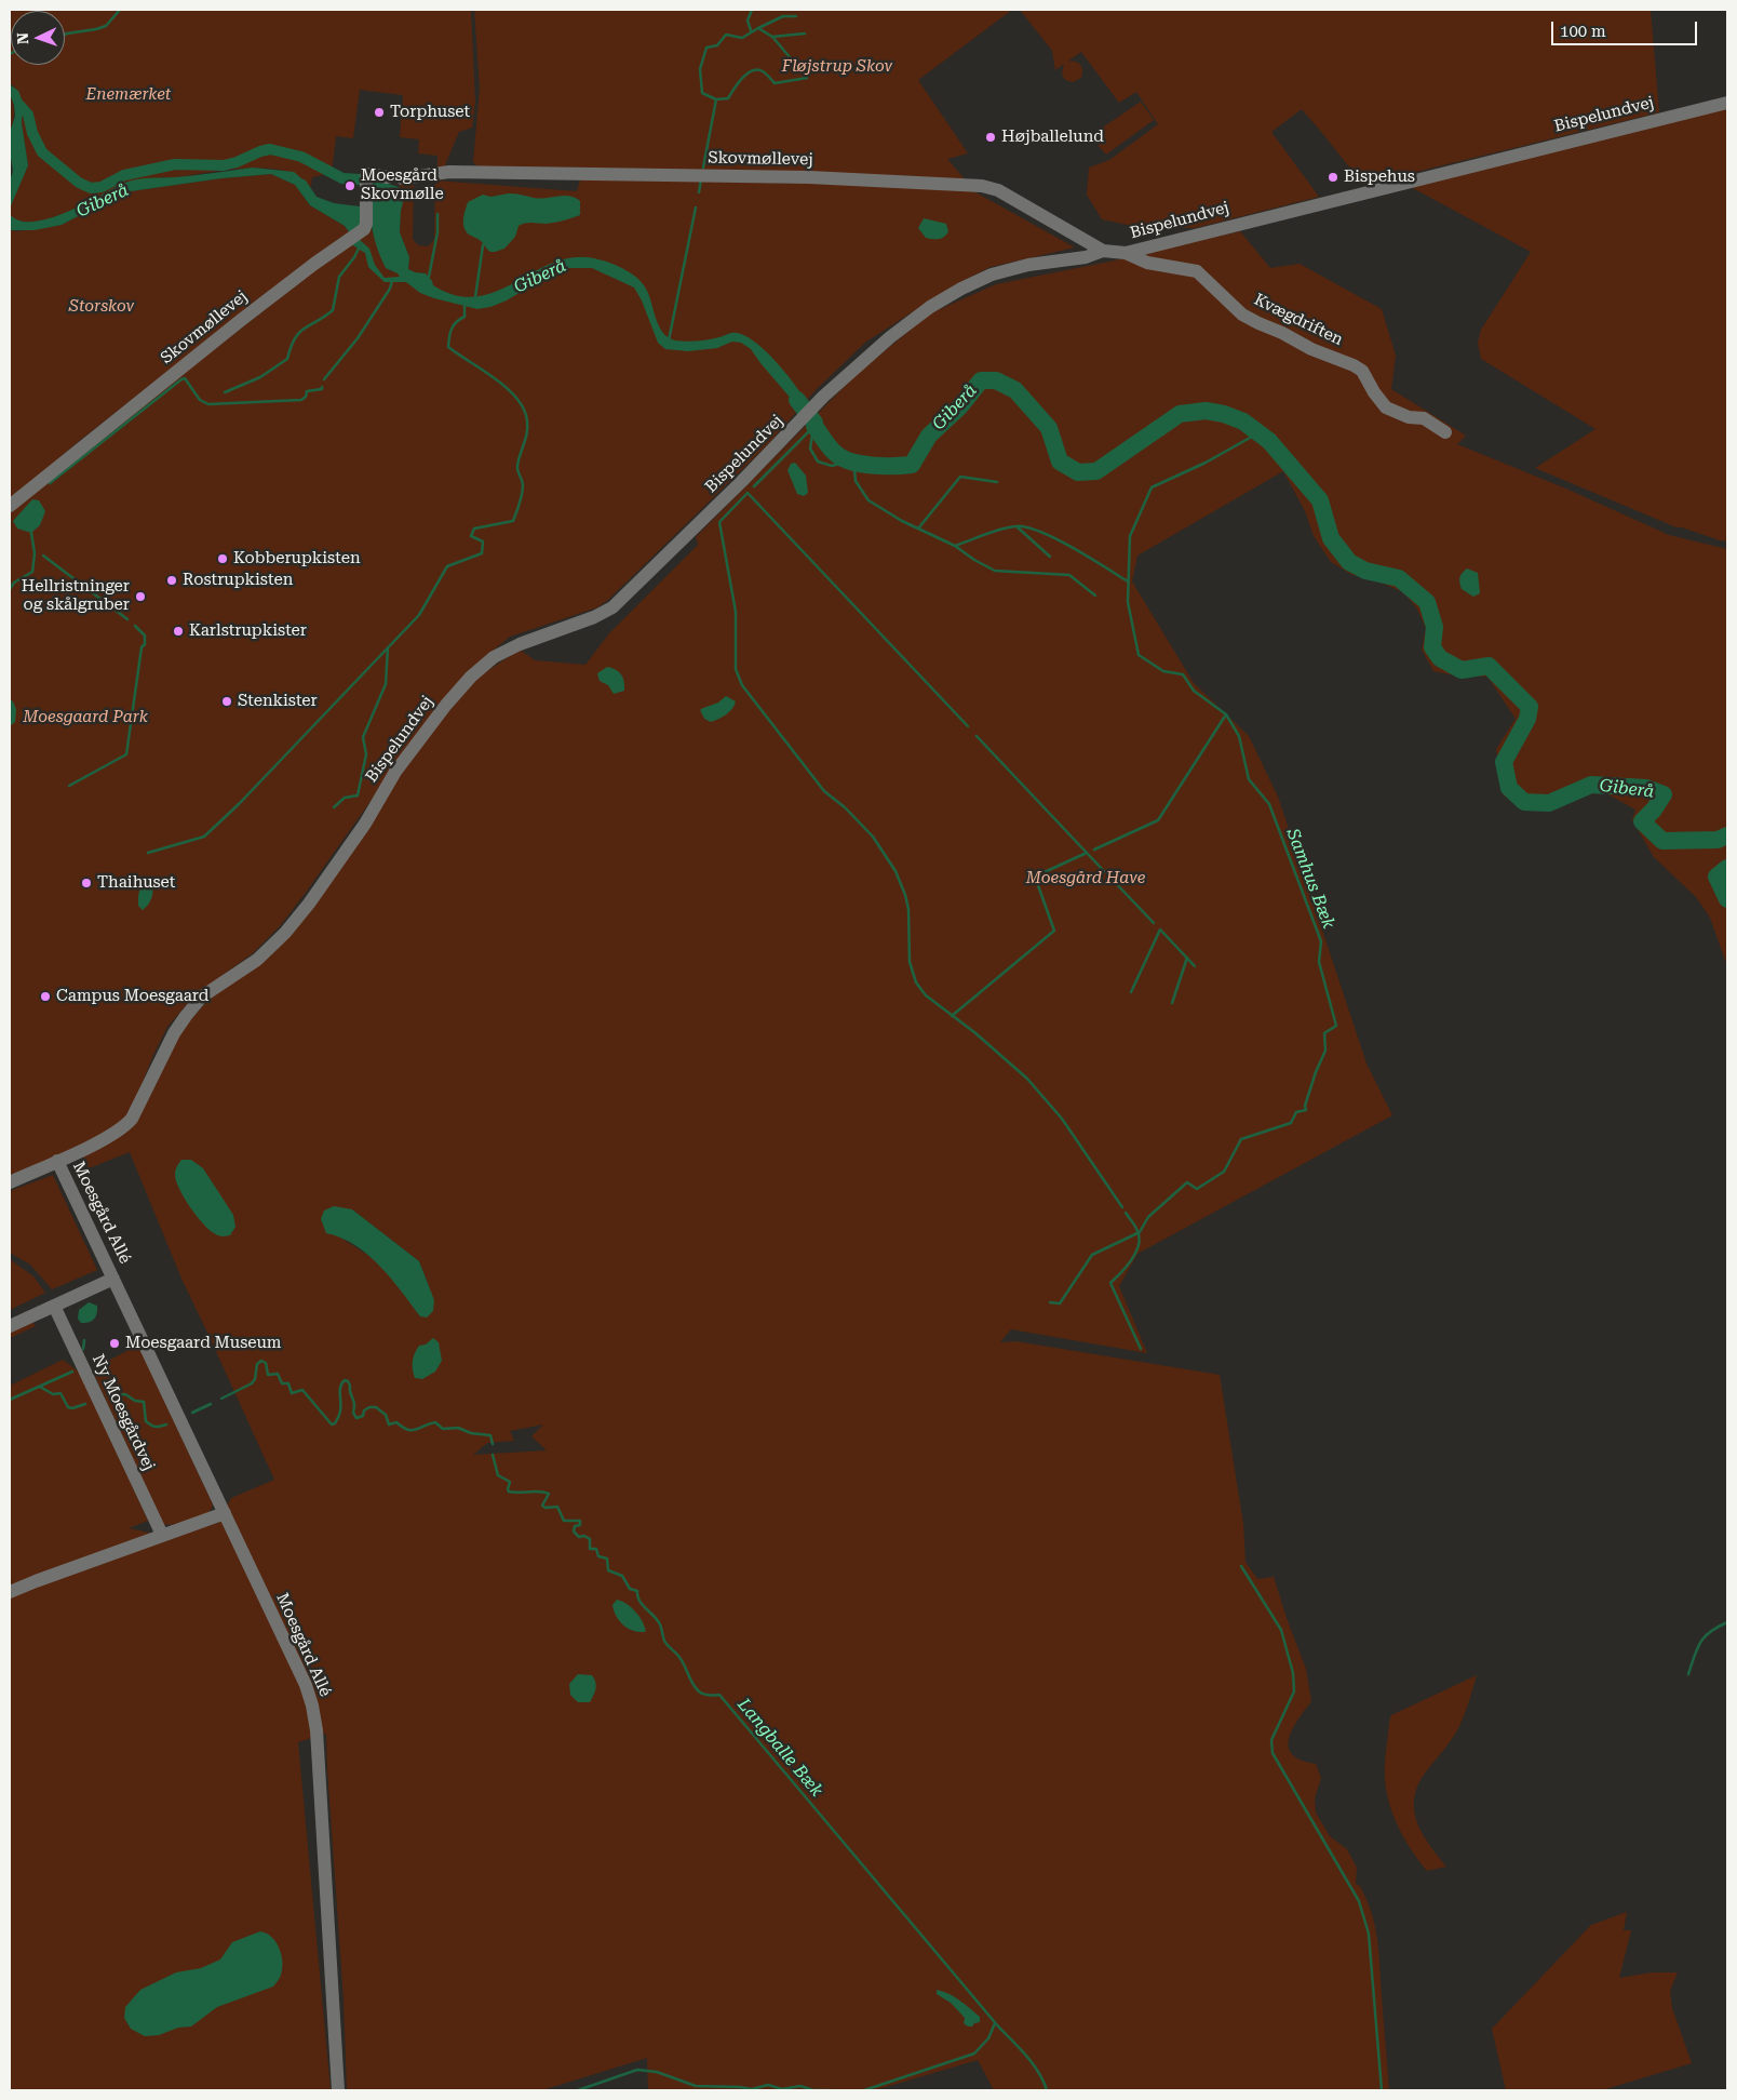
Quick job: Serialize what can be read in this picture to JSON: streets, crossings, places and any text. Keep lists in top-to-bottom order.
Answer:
{
  "streets": {
    "street": [
      "Bispelundvej",
      "Skovmøllevej",
      "Kvægdriften",
      "Moesgård Allé",
      "Ny Moesgårdvej"
    ]
  },
  "crossings": [
    ["Bispelundvej", "Skovmøllevej"],
    ["Bispelundvej", "Kvægdriften"],
    ["Bispelundvej", "Moesgård Allé"],
    ["Moesgård Allé", "Ny Moesgårdvej"]
  ],
  "water": ["Giberå", "Samhus Bæk", "Langballe Bæk"],
  "parks": [
    "Fløjstrup Skov",
    "Enemærket",
    "Storskov",
    "Moesgaard Park",
    "Moesgård Have"
  ],
  "places": [
    "Torphuset",
    "Højballelund",
    "Bispehus",
    "Moesgård Skovmølle",
    "Kobberupkisten",
    "Rostrupkisten",
    "Hellristninger og skålgruber",
    "Karlstrupkister",
    "Stenkister",
    "Thaihuset",
    "Campus Moesgaard",
    "Moesgaard Museum"
  ],
  "scale_bar": "100 m",
  "north": "left"
}
